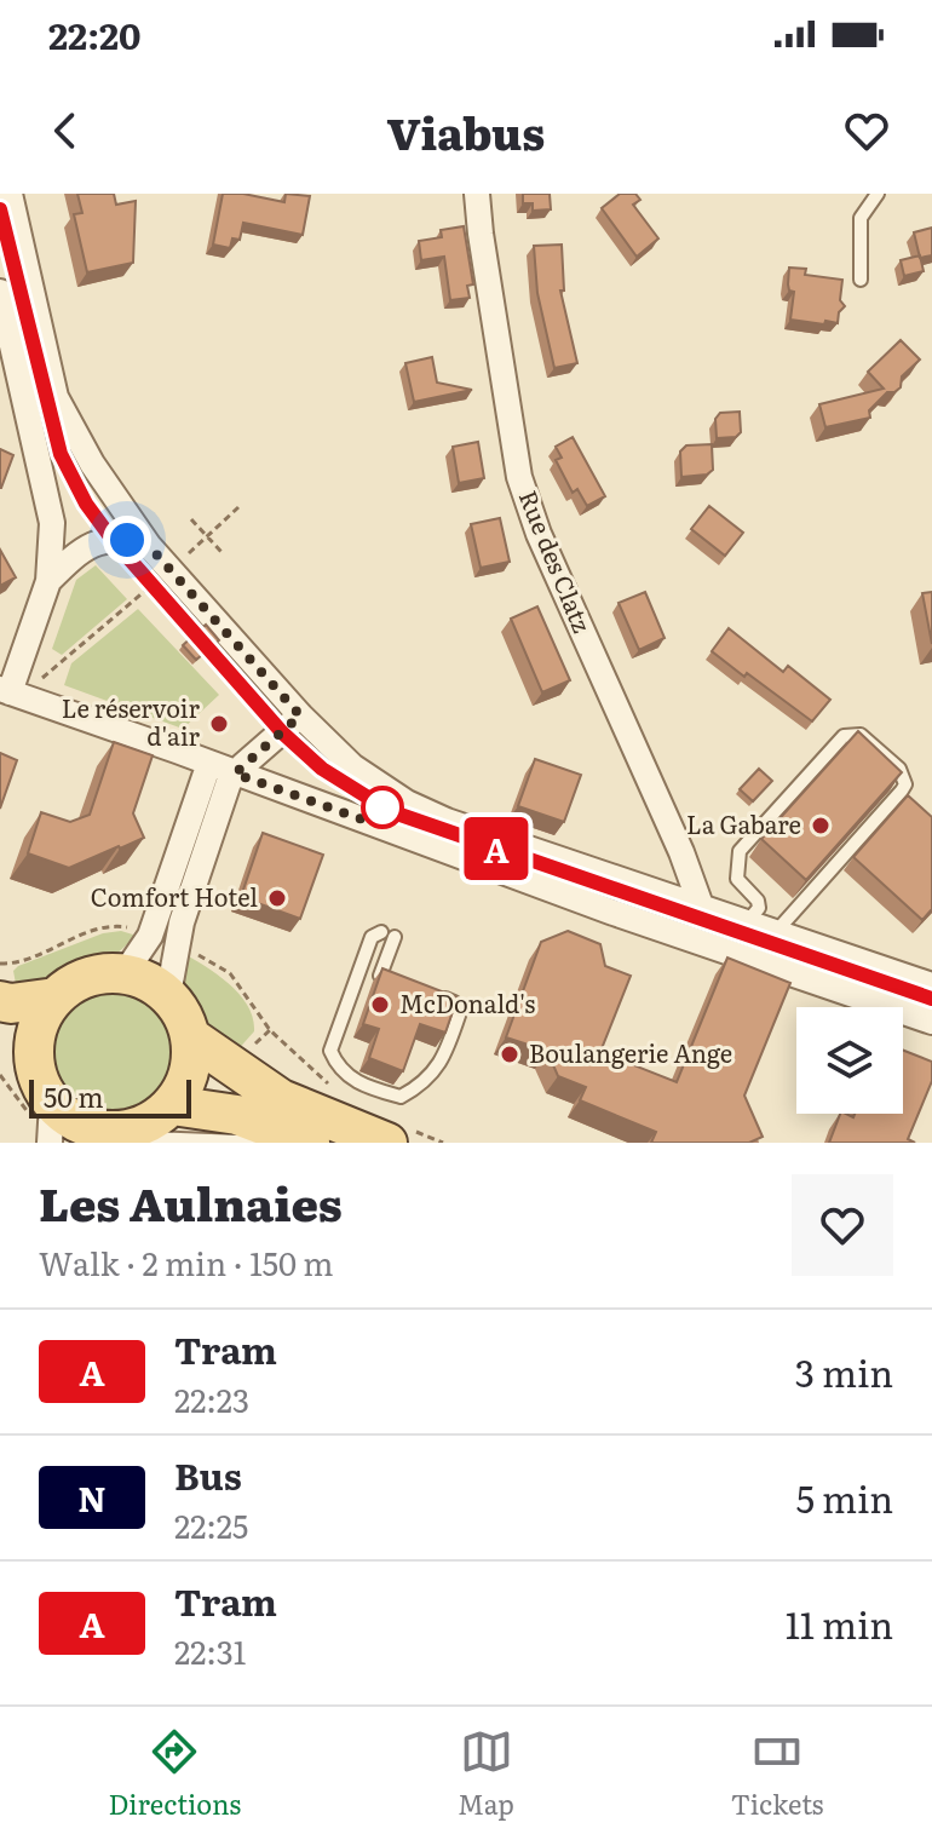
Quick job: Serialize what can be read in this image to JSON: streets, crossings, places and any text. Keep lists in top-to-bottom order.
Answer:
{
  "streets": {
    "street": ["Rue des Clatz"]
  },
  "places": [
    "Le réservoir d'air",
    "La Gabare",
    "Comfort Hotel",
    "McDonald's",
    "Boulangerie Ange"
  ],
  "lines": ["tram line A"],
  "scale_bar": "50 m",
  "page": {
    "status": "22:20",
    "header": "Viabus",
    "on_map": "A",
    "scale": "50 m",
    "heading": ["Les Aulnaies", "Walk · 2 min · 150 m"],
    "list": [
      {
        "mark": "A",
        "name": "Tram",
        "note": "22:23",
        "value": "3 min"
      },
      {
        "mark": "N",
        "name": "Bus",
        "note": "22:25",
        "value": "5 min"
      },
      {
        "mark": "A",
        "name": "Tram",
        "note": "22:31",
        "value": "11 min"
      }
    ],
    "tabs": ["Directions", "Map", "Tickets"]
  }
}
